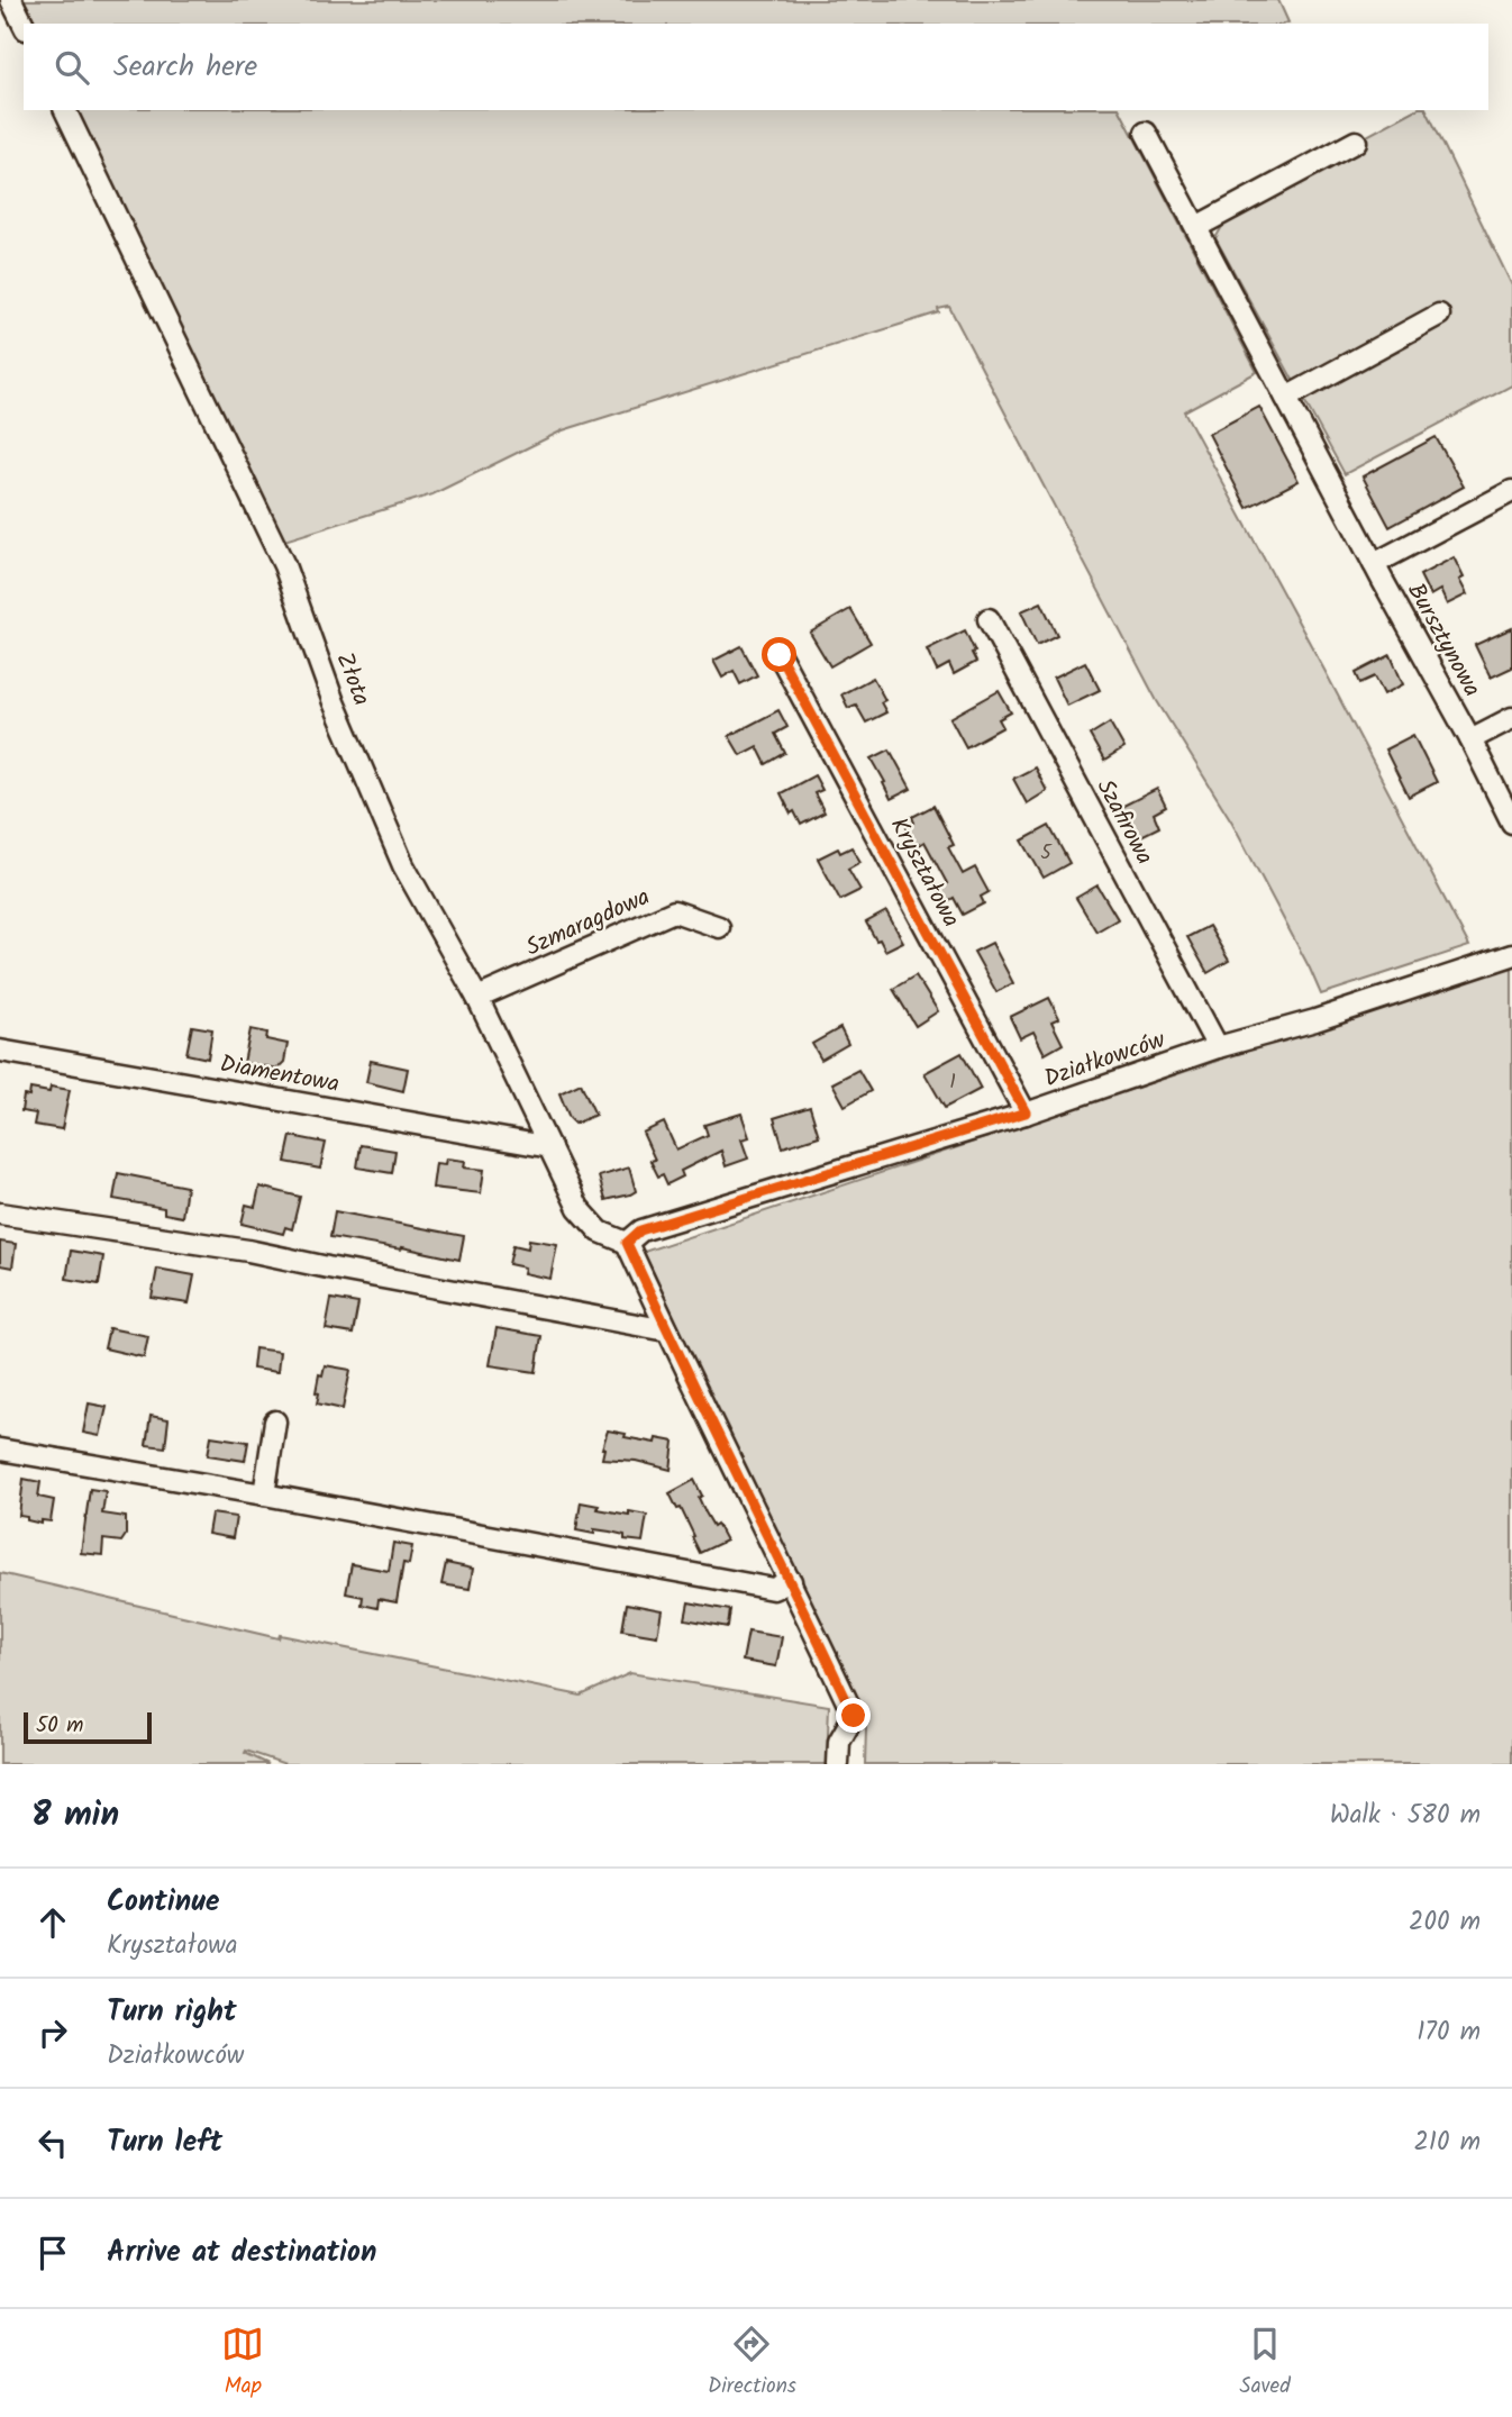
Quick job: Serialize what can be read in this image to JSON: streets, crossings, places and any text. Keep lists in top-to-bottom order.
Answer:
{
  "streets": {
    "street": [
      "Bursztynowa",
      "Złota",
      "Szafirowa",
      "Kryształowa",
      "Szmaragdowa",
      "Działkowców",
      "Diamentowa"
    ]
  },
  "crossings": [
    ["Złota", "Szmaragdowa"],
    ["Złota", "Działkowców"],
    ["Złota", "Diamentowa"],
    ["Szafirowa", "Działkowców"],
    ["Kryształowa", "Działkowców"]
  ],
  "house_numbers": ["5", "1"],
  "scale_bar": "50 m",
  "page": {
    "search": "Search here",
    "scale": "50 m",
    "heading": ["8 min", "Walk · 580 m"],
    "list": [
      ["Continue", "Kryształowa", "200 m"],
      ["Turn right", "Działkowców", "170 m"],
      ["Turn left", "210 m"],
      "Arrive at destination"
    ],
    "nav": ["Map", "Directions", "Saved"]
  }
}
